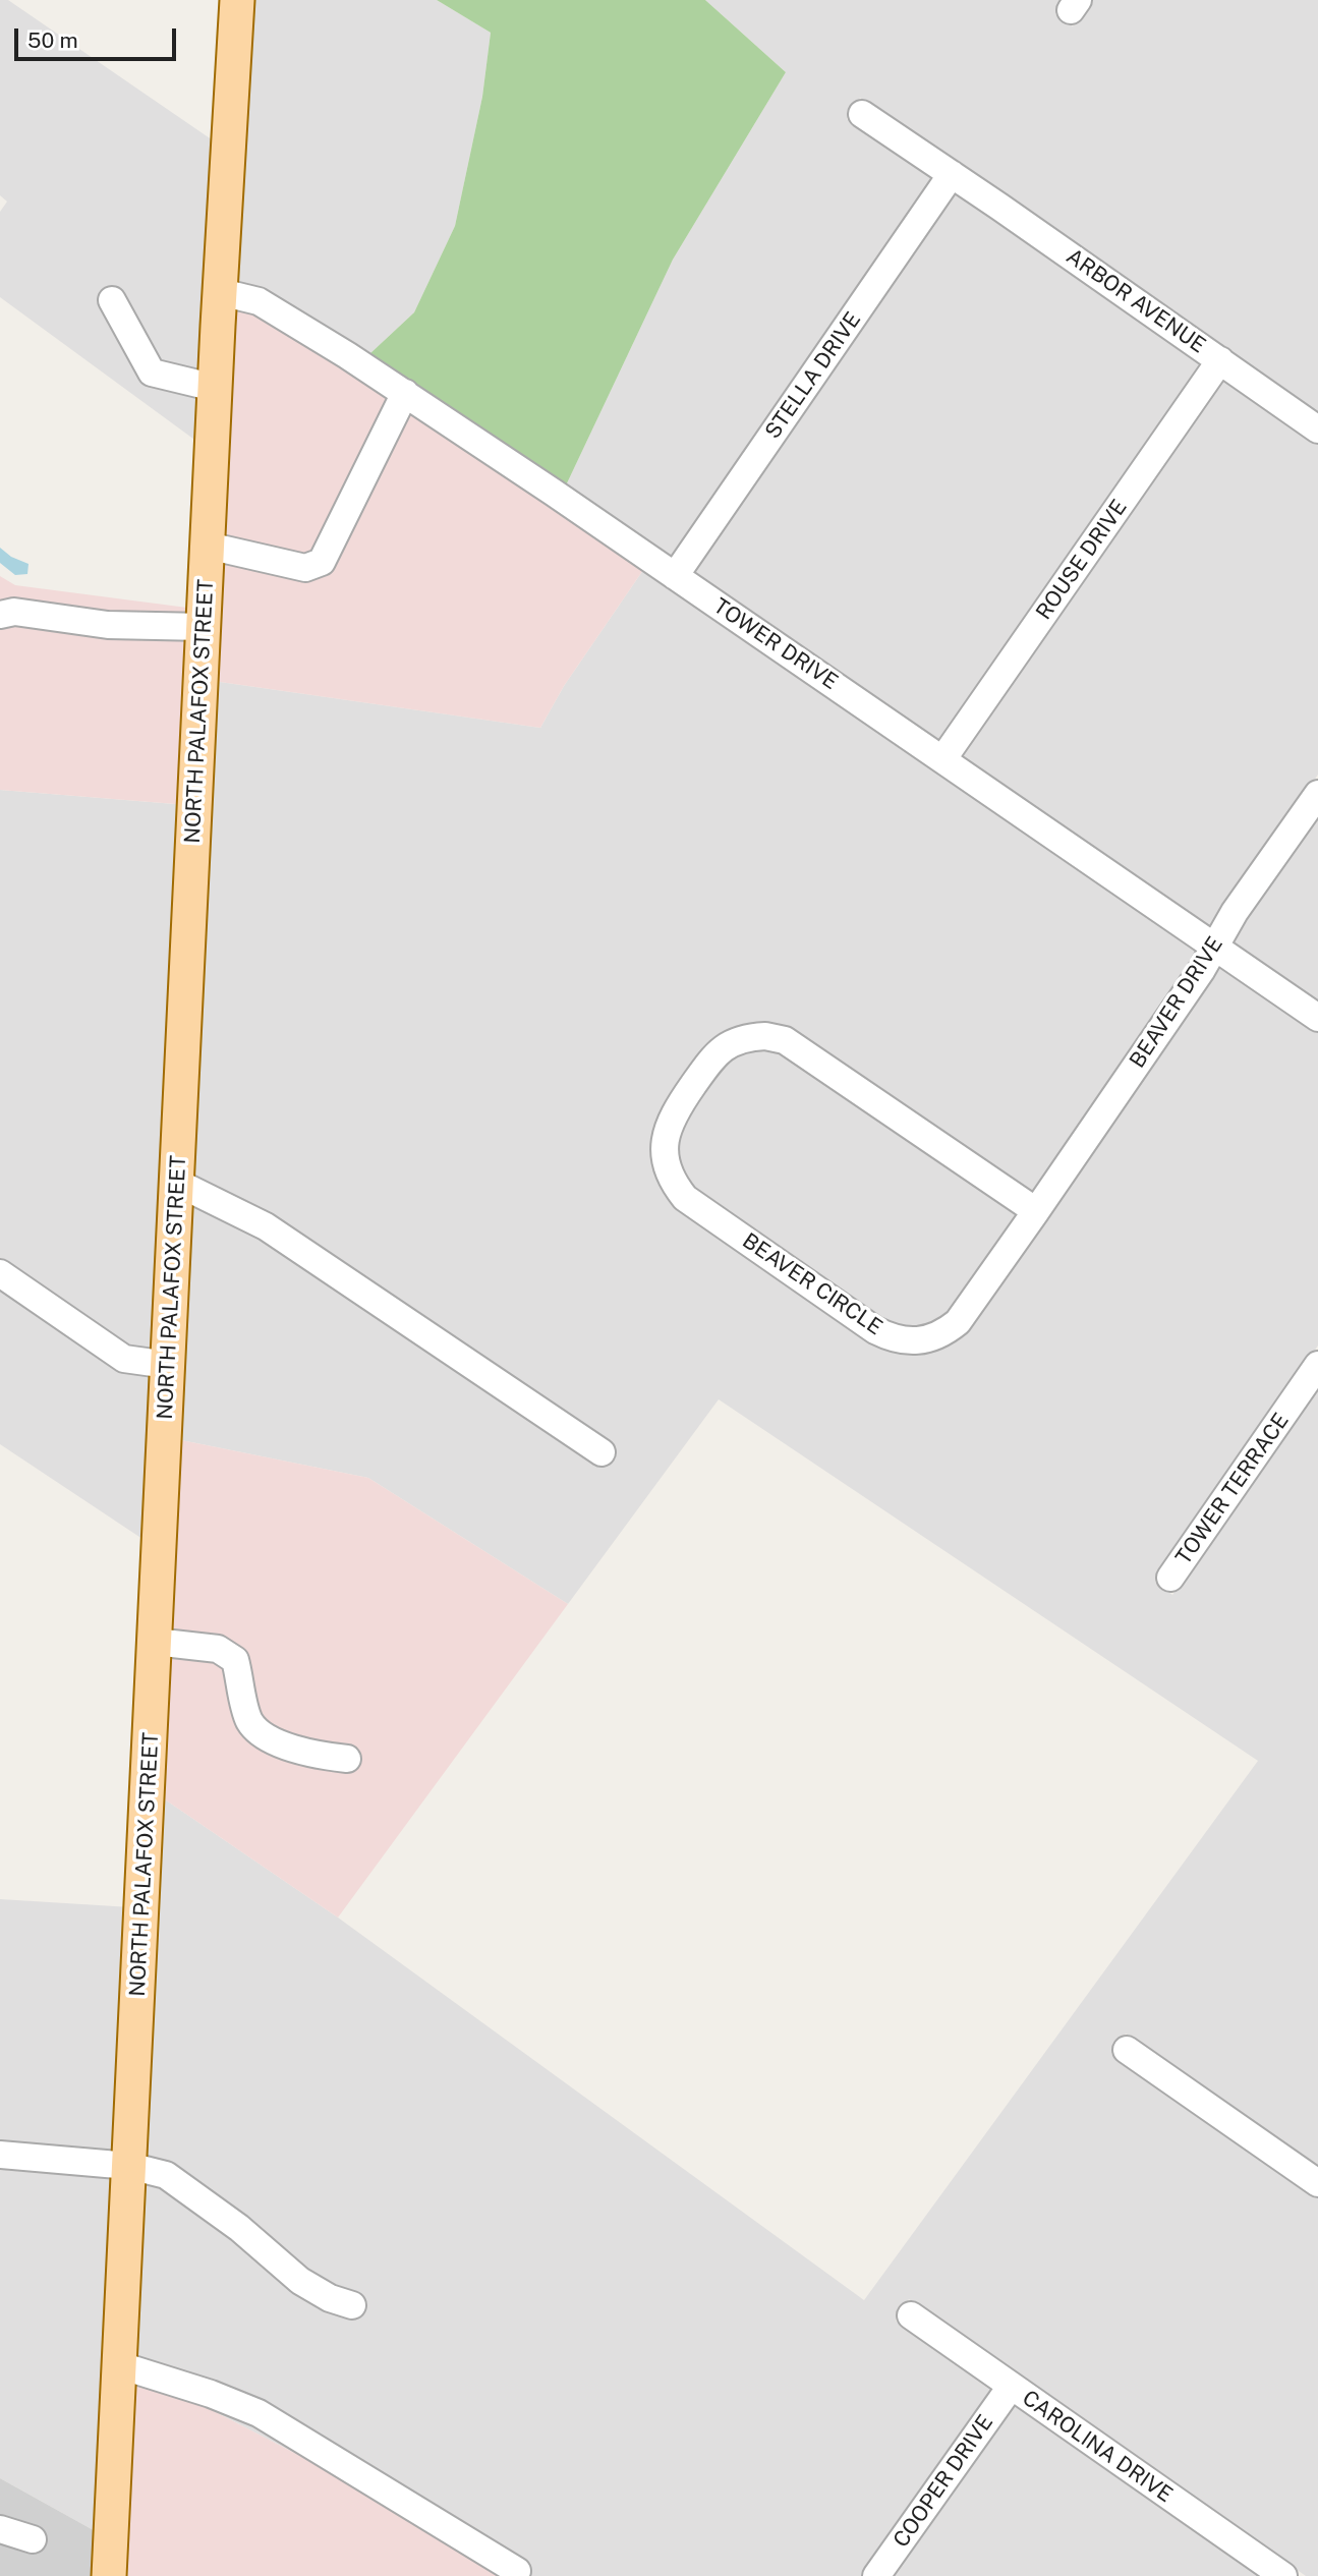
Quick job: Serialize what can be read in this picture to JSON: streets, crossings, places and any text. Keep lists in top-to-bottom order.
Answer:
{
  "streets": {
    "main road": ["NORTH PALAFOX STREET"],
    "street": [
      "ARBOR AVENUE",
      "STELLA DRIVE",
      "ROUSE DRIVE",
      "TOWER DRIVE",
      "BEAVER DRIVE",
      "BEAVER CIRCLE",
      "TOWER TERRACE",
      "CAROLINA DRIVE",
      "COOPER DRIVE"
    ]
  },
  "crossings": [
    ["ARBOR AVENUE", "STELLA DRIVE"],
    ["ARBOR AVENUE", "ROUSE DRIVE"],
    ["STELLA DRIVE", "TOWER DRIVE"],
    ["ROUSE DRIVE", "TOWER DRIVE"],
    ["TOWER DRIVE", "NORTH PALAFOX STREET"],
    ["TOWER DRIVE", "BEAVER DRIVE"],
    ["BEAVER DRIVE", "BEAVER CIRCLE"],
    ["CAROLINA DRIVE", "COOPER DRIVE"]
  ],
  "scale_bar": "50 m"
}
